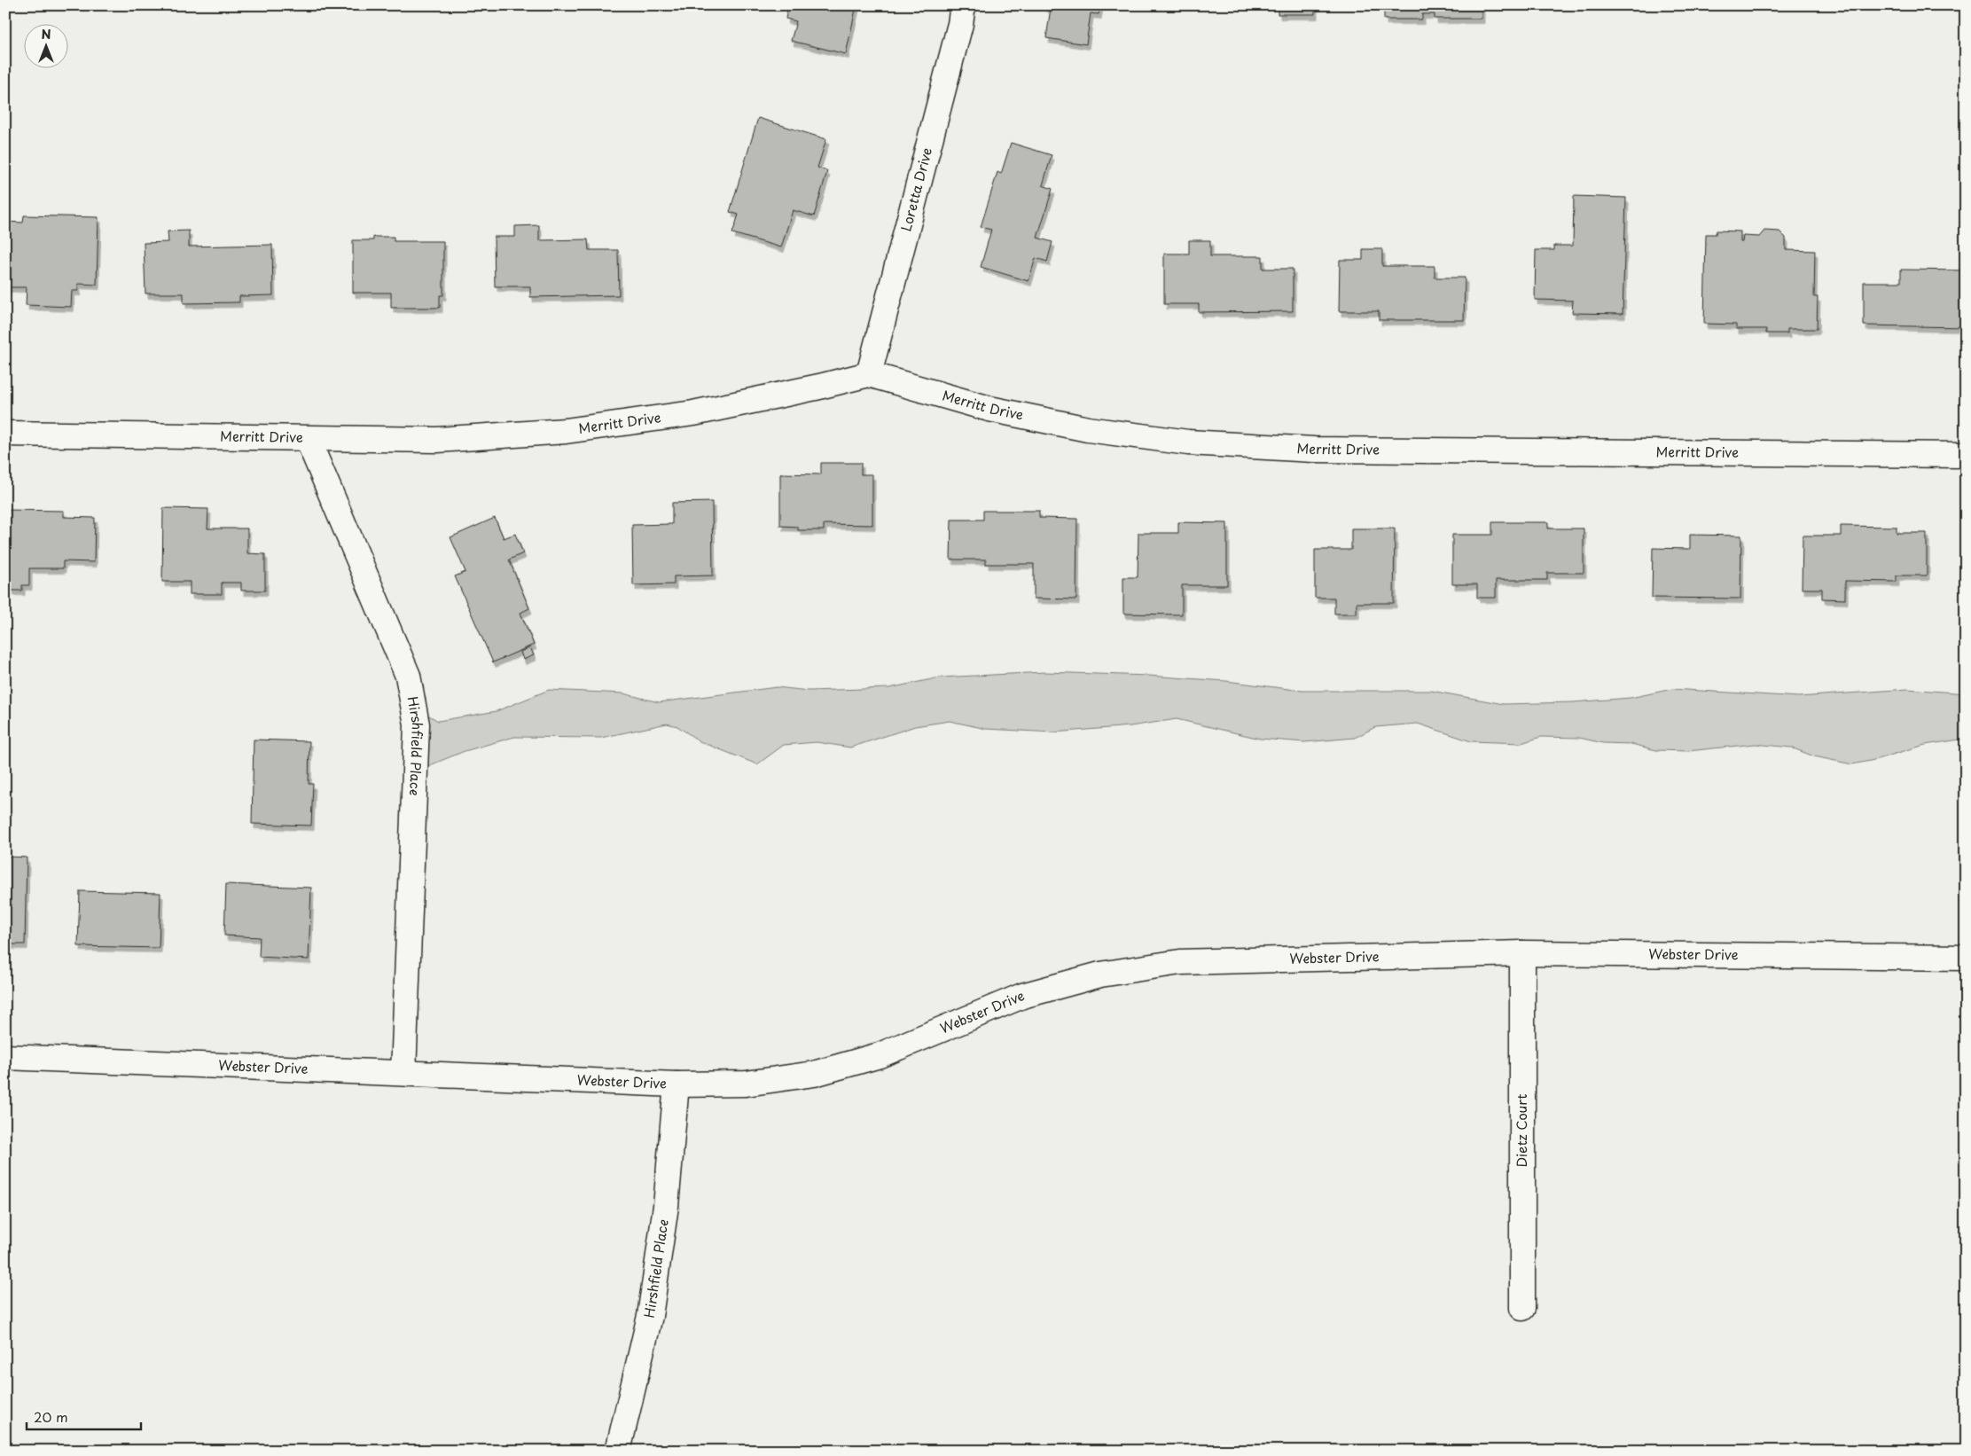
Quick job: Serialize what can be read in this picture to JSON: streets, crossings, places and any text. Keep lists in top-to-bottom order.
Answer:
{
  "streets": {
    "street": [
      "Loretta Drive",
      "Merritt Drive",
      "Hirshfield Place",
      "Webster Drive",
      "Dietz Court"
    ]
  },
  "crossings": [
    ["Loretta Drive", "Merritt Drive"],
    ["Merritt Drive", "Hirshfield Place"],
    ["Hirshfield Place", "Webster Drive"],
    ["Webster Drive", "Dietz Court"]
  ],
  "scale_bar": "20 m",
  "north": "top"
}
